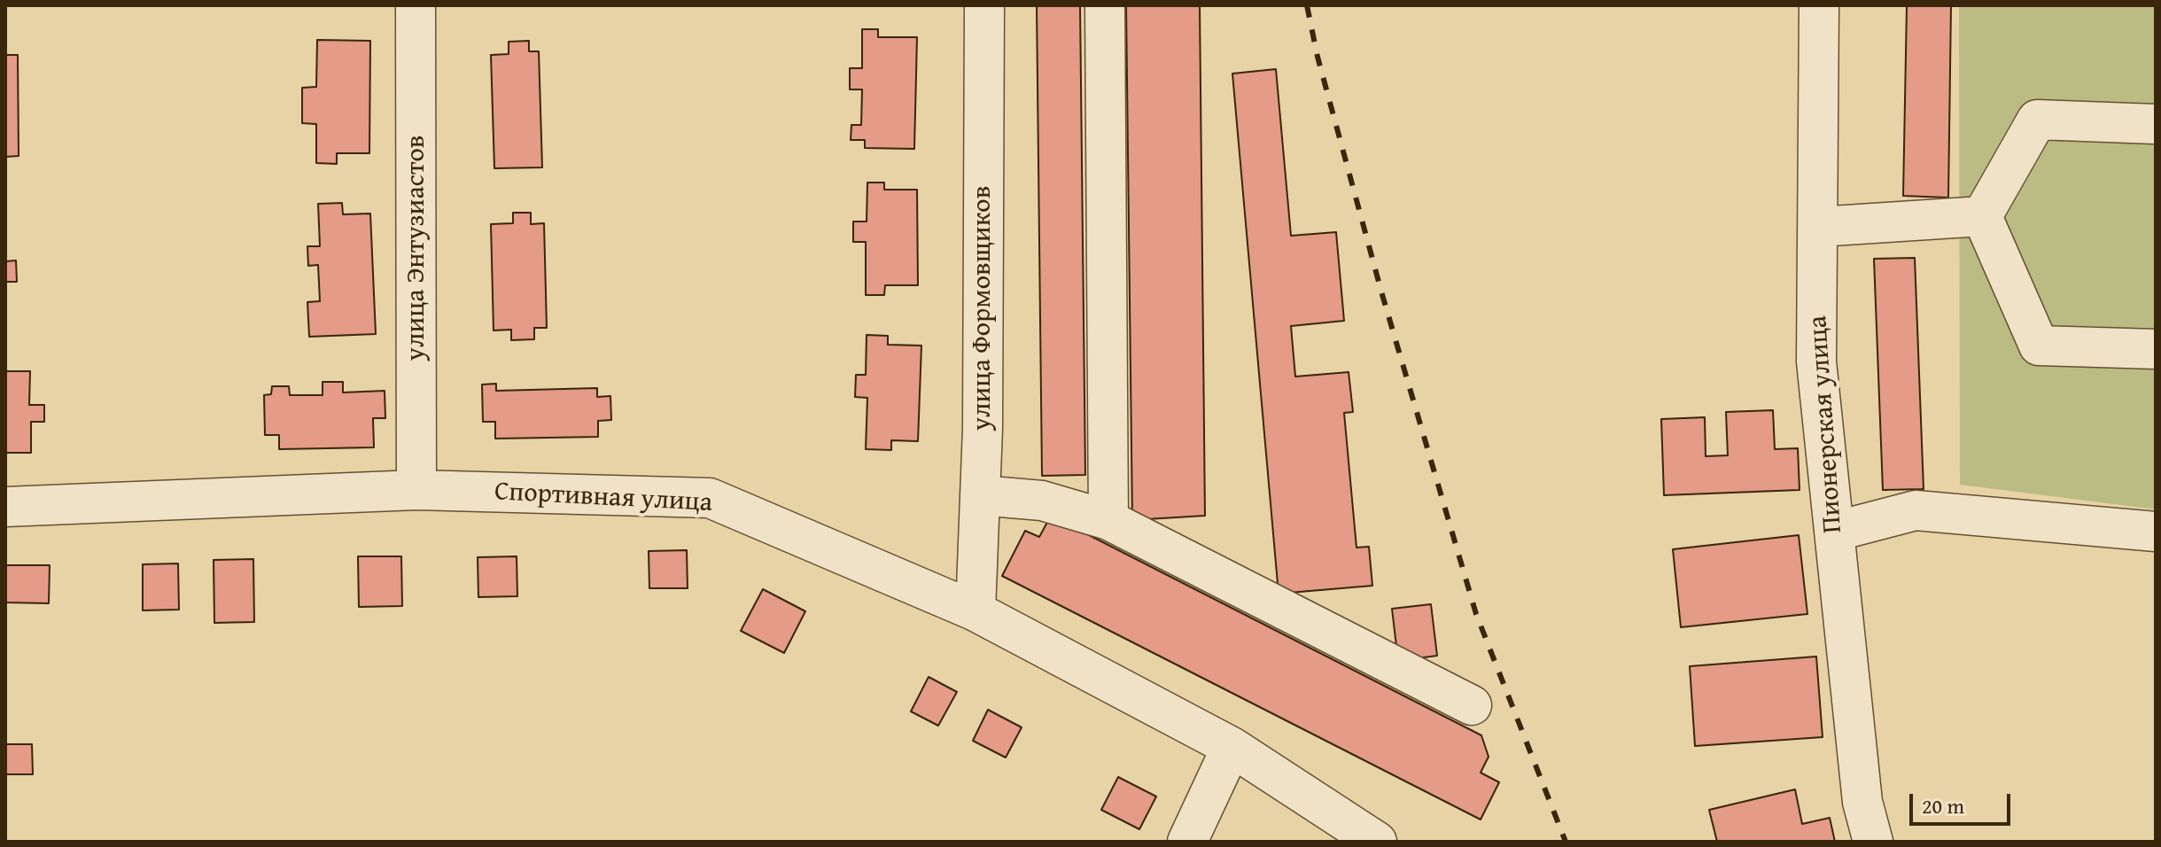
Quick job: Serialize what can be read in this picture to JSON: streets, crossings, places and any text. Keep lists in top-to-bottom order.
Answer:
{
  "streets": {
    "street": [
      "улица Энтузиастов",
      "улица Формовщиков",
      "Пионерская улица",
      "Спортивная улица"
    ]
  },
  "crossings": [
    ["улица Энтузиастов", "Спортивная улица"],
    ["улица Формовщиков", "Спортивная улица"]
  ],
  "scale_bar": "20 m"
}
